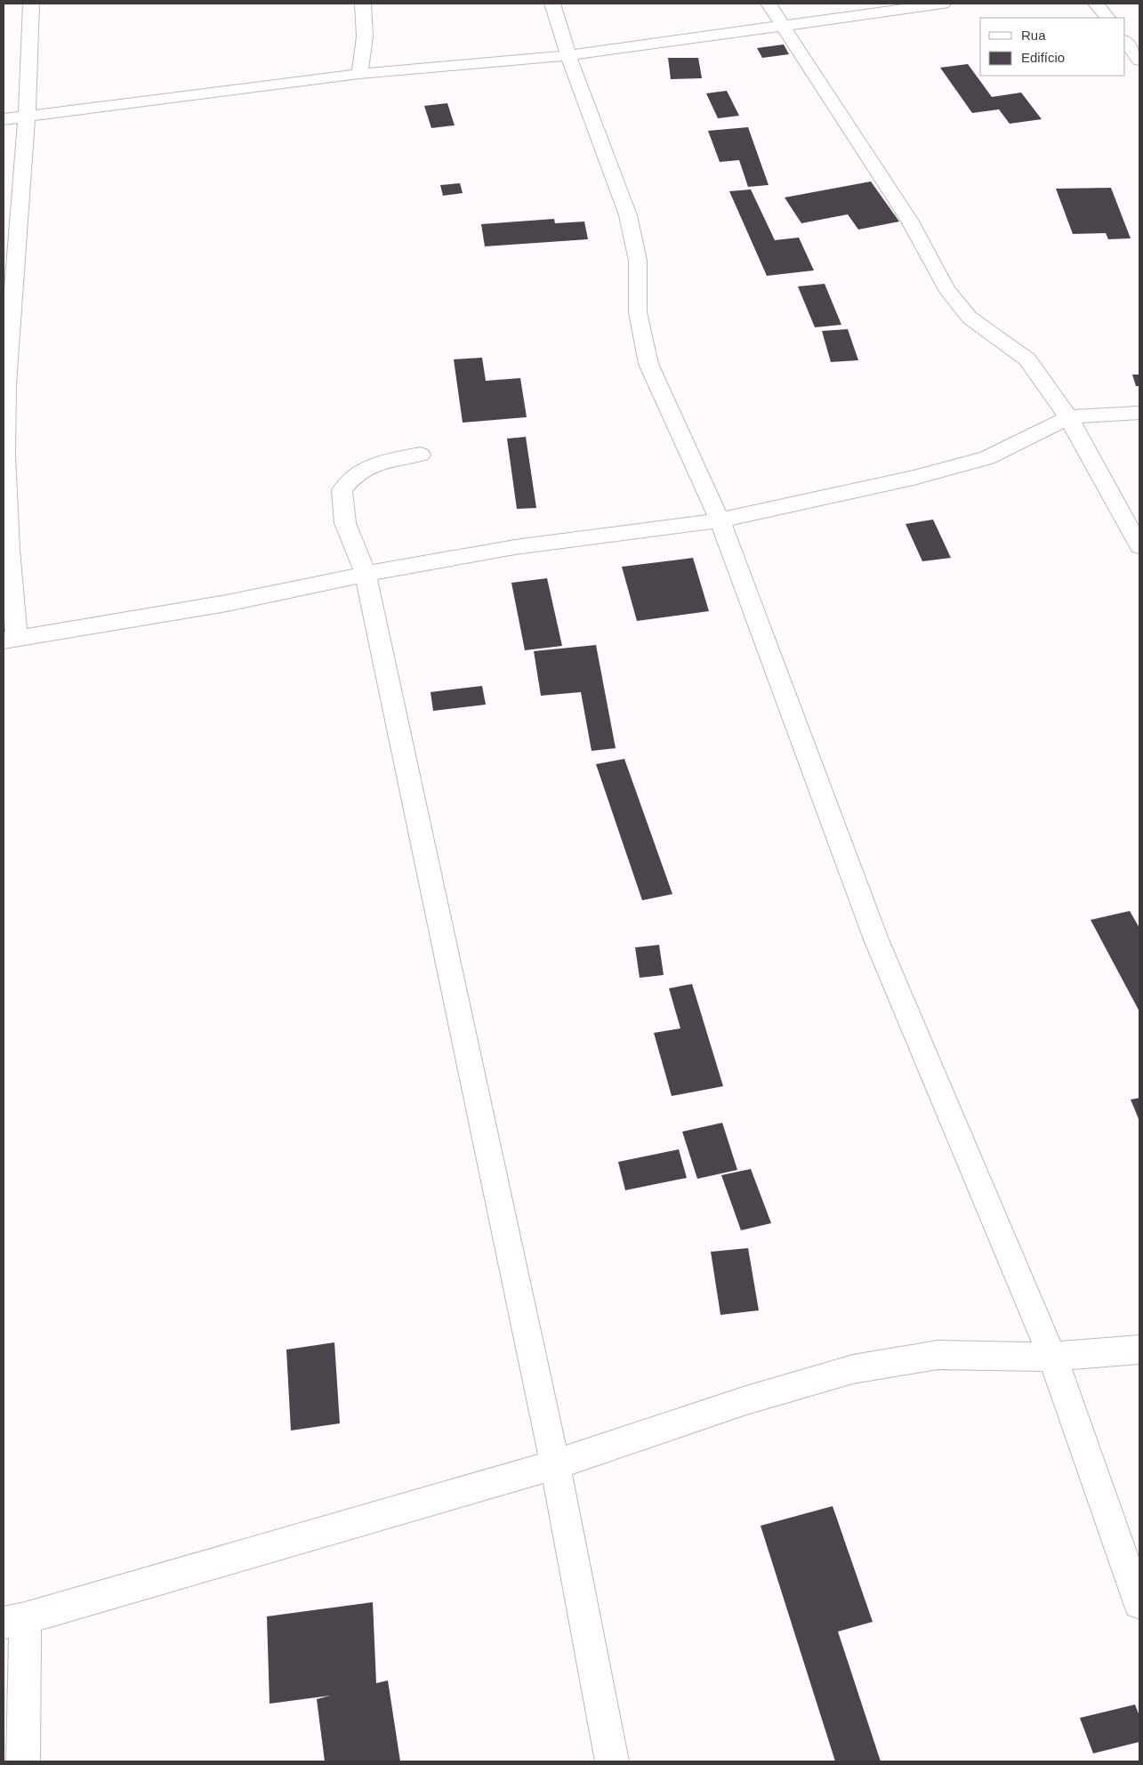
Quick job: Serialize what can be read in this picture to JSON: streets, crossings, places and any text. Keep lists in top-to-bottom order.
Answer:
{
  "legend": ["Rua", "Edifício"]
}
